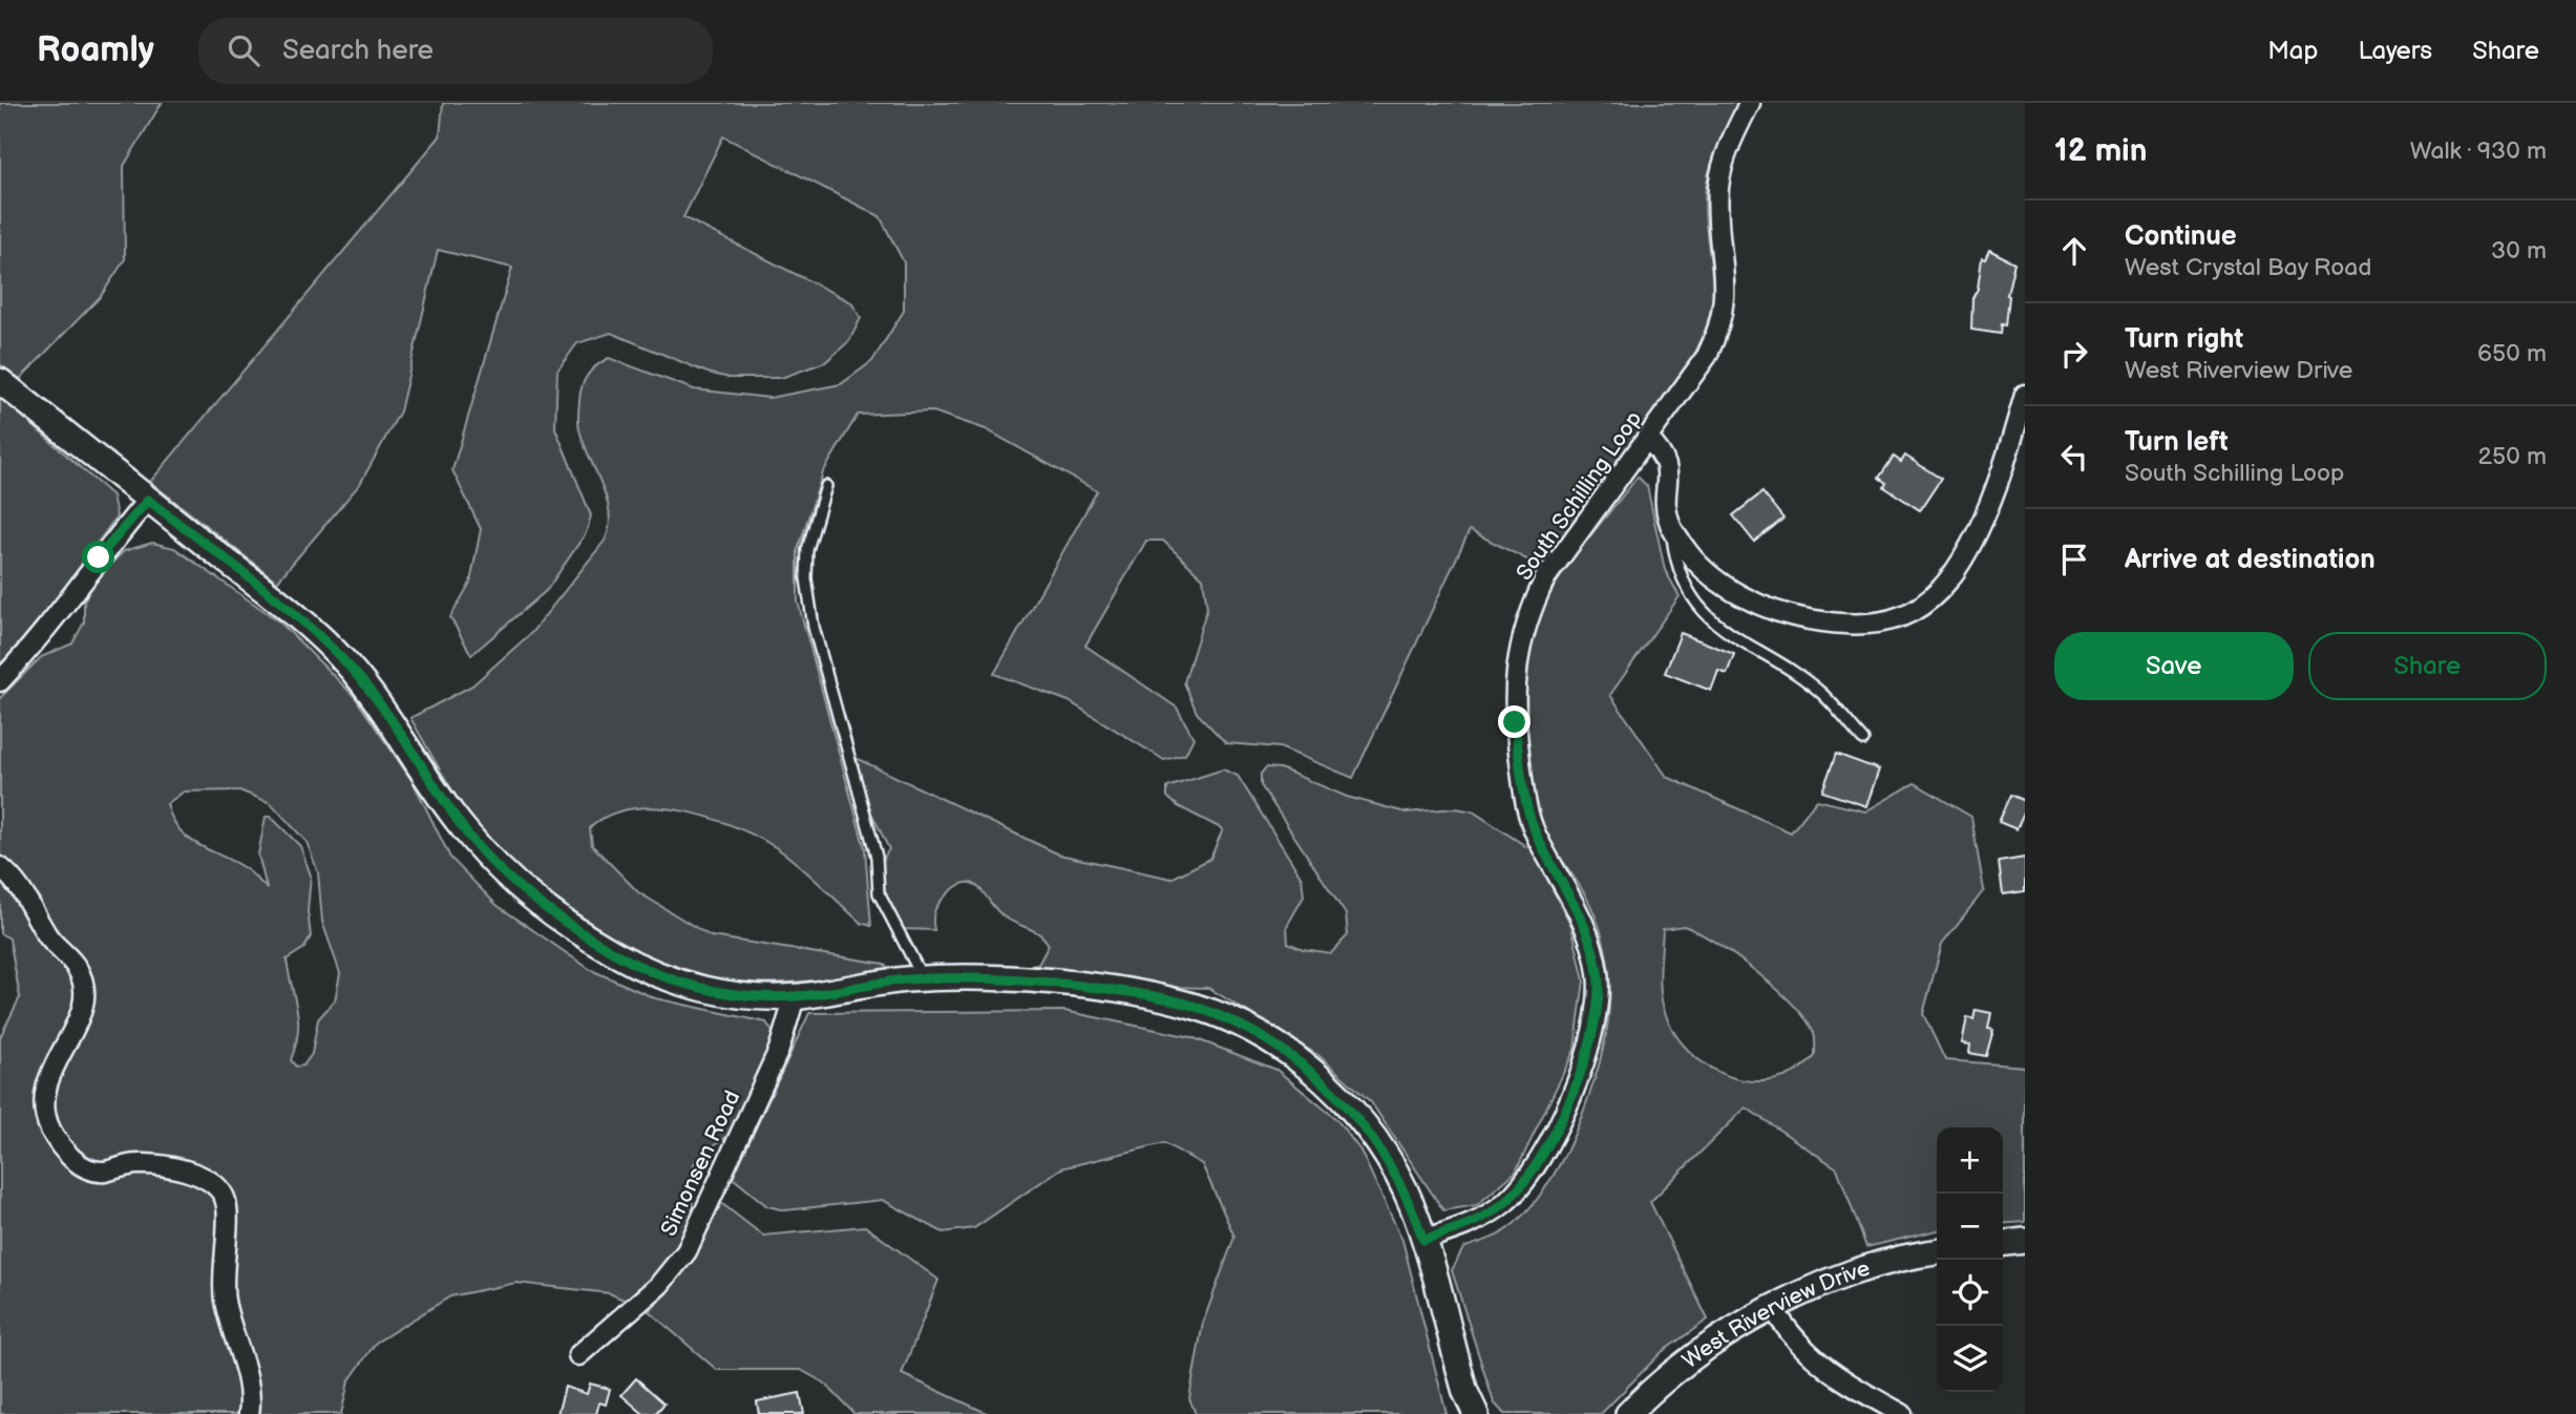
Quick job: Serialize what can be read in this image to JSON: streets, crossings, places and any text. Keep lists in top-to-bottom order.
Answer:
{
  "streets": {
    "street": ["South Schilling Loop", "Simonsen Road", "West Riverview Drive"]
  },
  "page": {
    "header": "Roamly",
    "search": "Search here",
    "nav": ["Map", "Layers", "Share"],
    "heading": ["12 min", "Walk · 930 m"],
    "list": [
      ["Continue", "West Crystal Bay Road", "30 m"],
      ["Turn right", "West Riverview Drive", "650 m"],
      ["Turn left", "South Schilling Loop", "250 m"],
      "Arrive at destination"
    ],
    "buttons": ["Save", "Share"],
    "map_buttons": ["+", "−"]
  }
}
